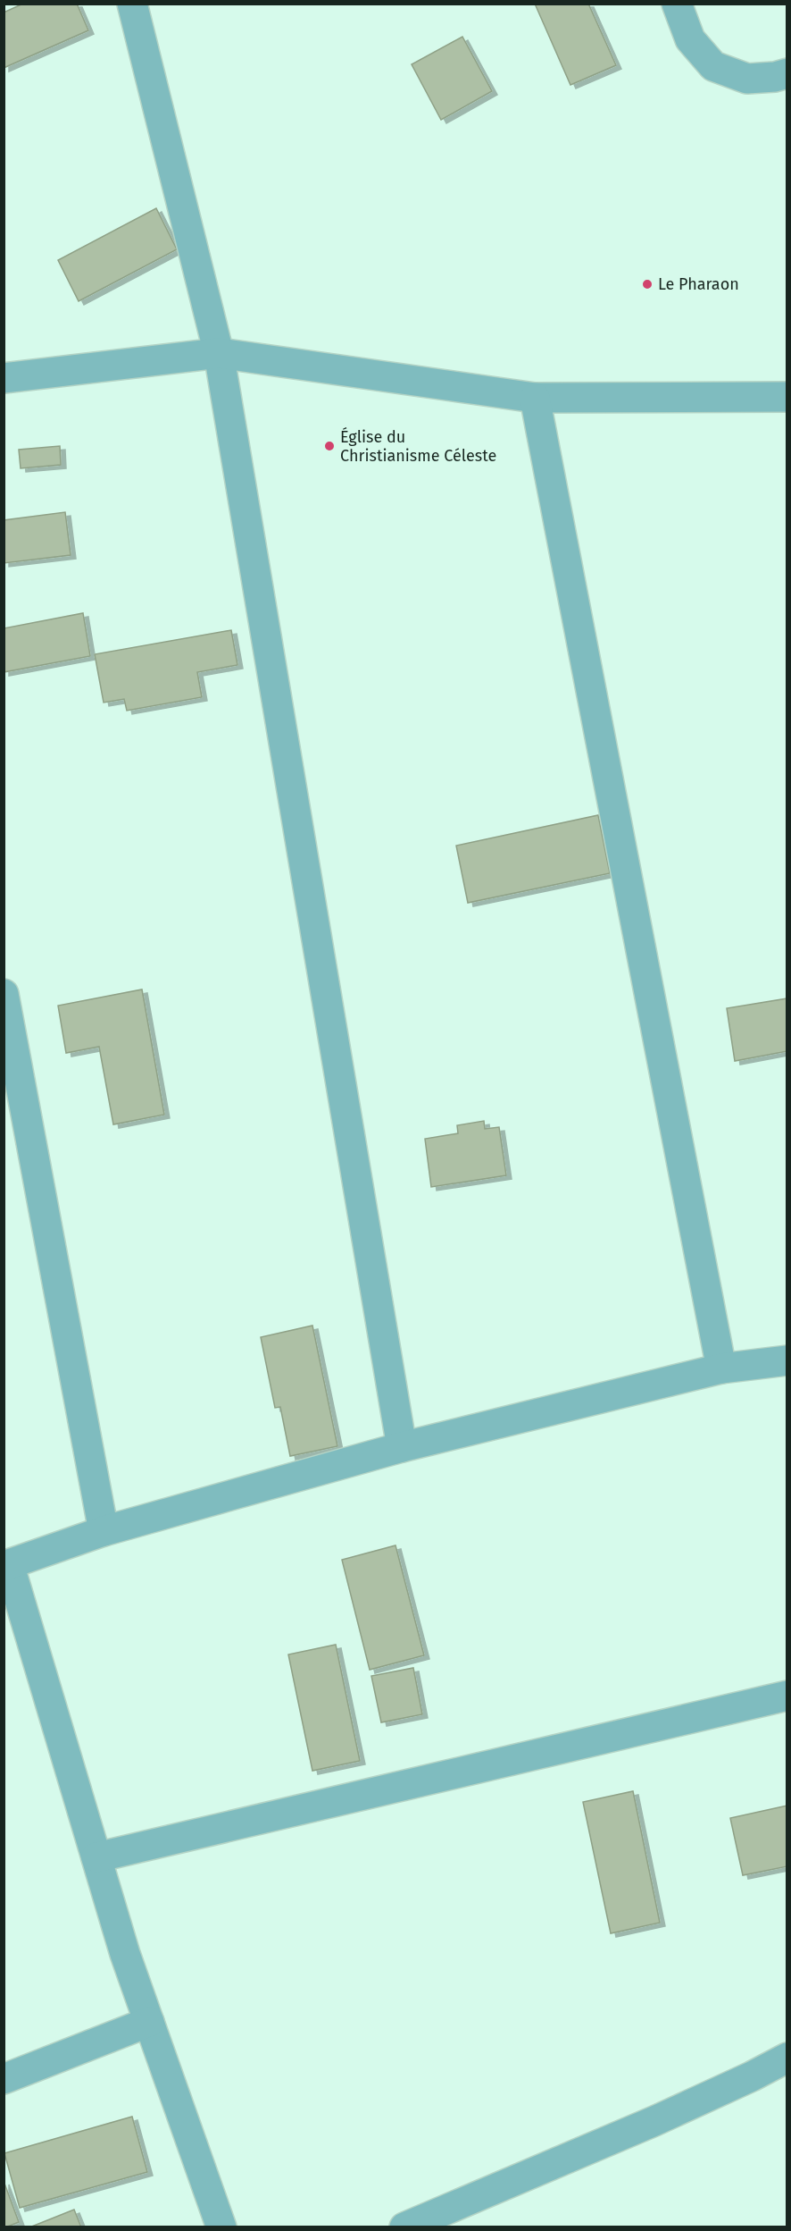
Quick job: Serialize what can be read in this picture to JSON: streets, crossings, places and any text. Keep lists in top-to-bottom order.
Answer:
{
  "places": ["Le Pharaon", "Église du Christianisme Céleste"]
}
